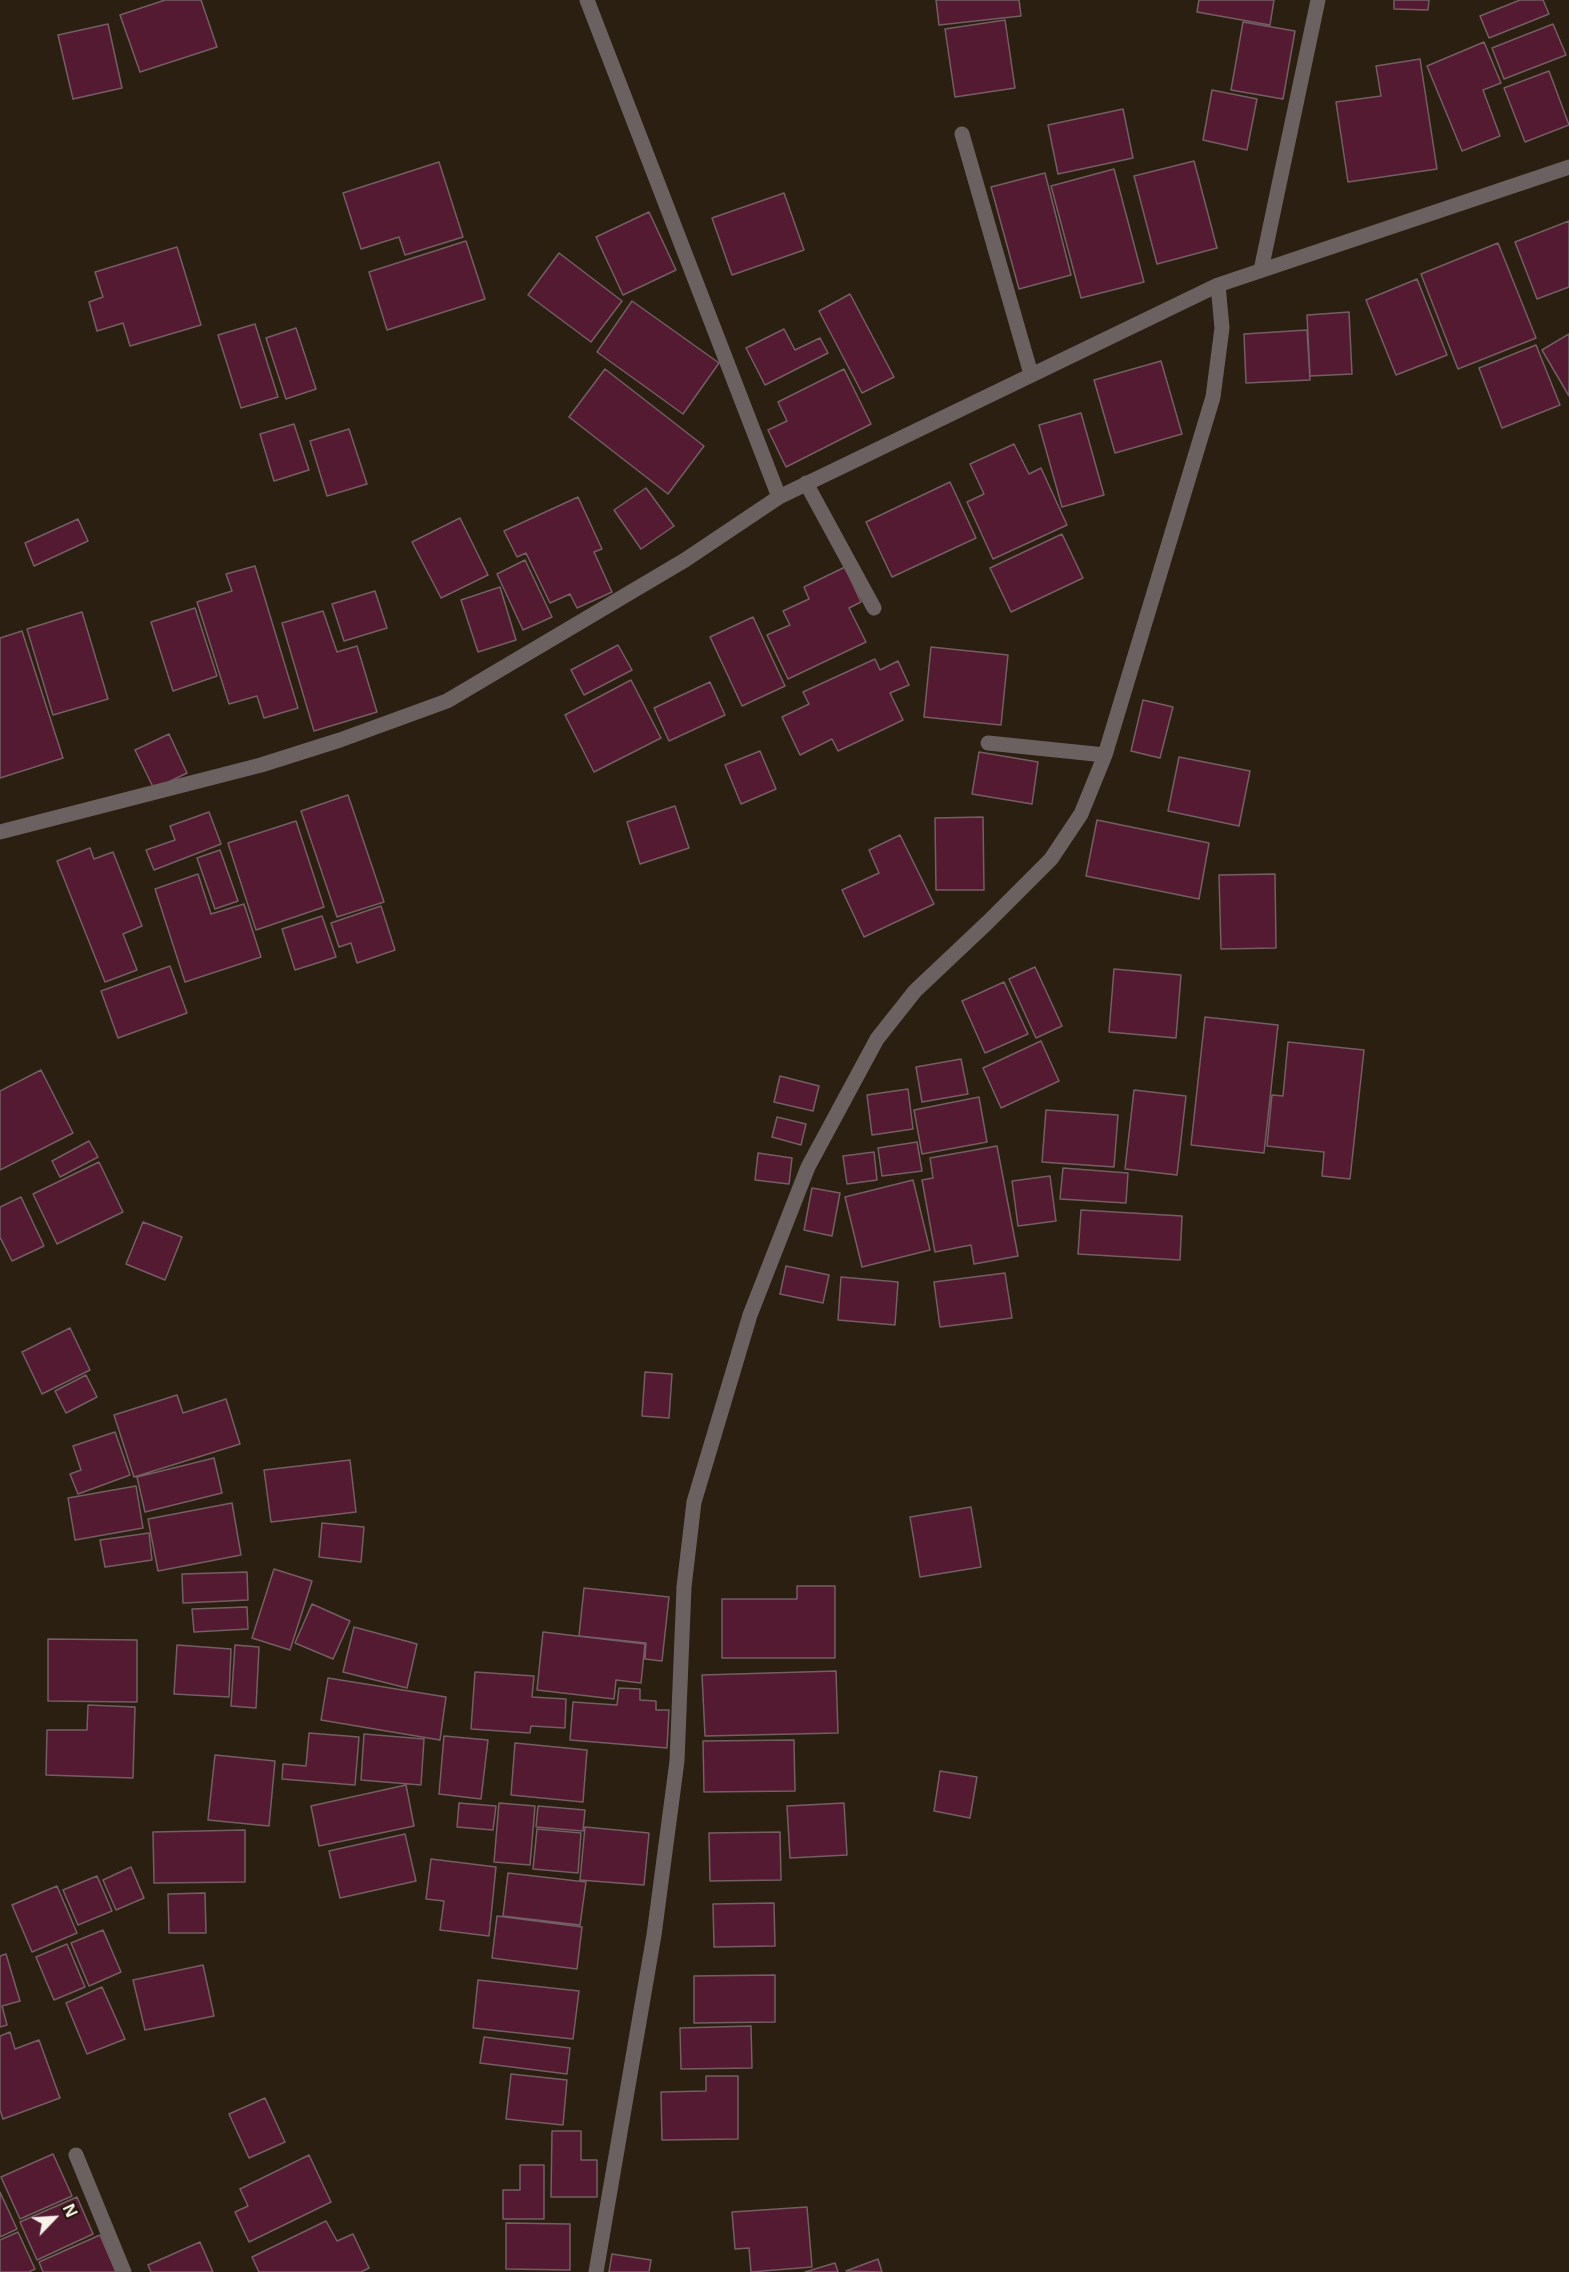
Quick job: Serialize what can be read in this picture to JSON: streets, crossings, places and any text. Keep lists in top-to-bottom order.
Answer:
{
  "north": "top right"
}
